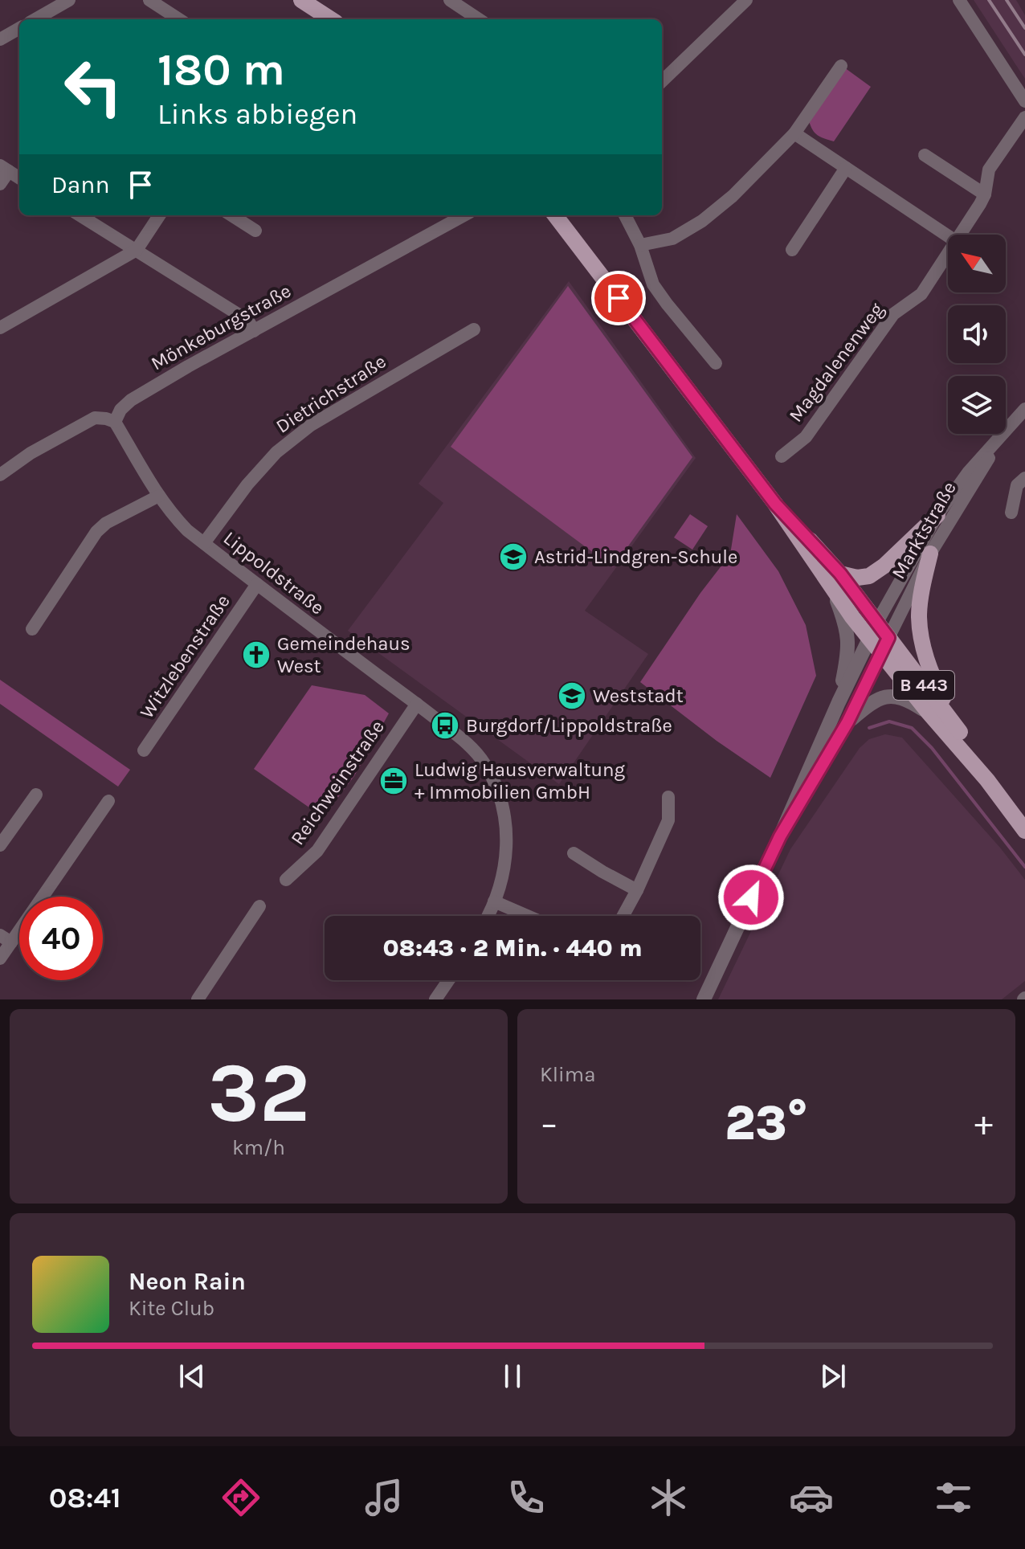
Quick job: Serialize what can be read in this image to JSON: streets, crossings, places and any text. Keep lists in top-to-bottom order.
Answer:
{
  "streets": {
    "main road": ["B 443"],
    "street": [
      "Mönkeburgstraße",
      "Magdalenenweg",
      "Dietrichstraße",
      "Marktstraße",
      "Lippoldstraße",
      "Witzlebenstraße",
      "Reichweinstraße"
    ]
  },
  "crossings": [
    ["Mönkeburgstraße", "Lippoldstraße"],
    ["Dietrichstraße", "Lippoldstraße"],
    ["Marktstraße", "B 443"],
    ["Lippoldstraße", "Witzlebenstraße"],
    ["Lippoldstraße", "Reichweinstraße"]
  ],
  "places": {
    "school or university": ["Astrid-Lindgren-Schule", "Weststadt"],
    "church": ["Gemeindehaus West"],
    "bus stop": ["Burgdorf/Lippoldstraße"],
    "office": ["Ludwig Hausverwaltung + Immobilien GmbH"]
  },
  "north": "top left",
  "page": {
    "turn": ["180 m", "Links abbiegen"],
    "then": "Dann",
    "limit": "40",
    "trip": "08:43 · 2 Min. · 440 m",
    "tile": [
      ["32", "km/h"],
      "Klima"
    ],
    "heat": ["−", "23°", "+"],
    "song": ["Neon Rain", "Kite Club"],
    "tabs": "08:41"
  }
}
